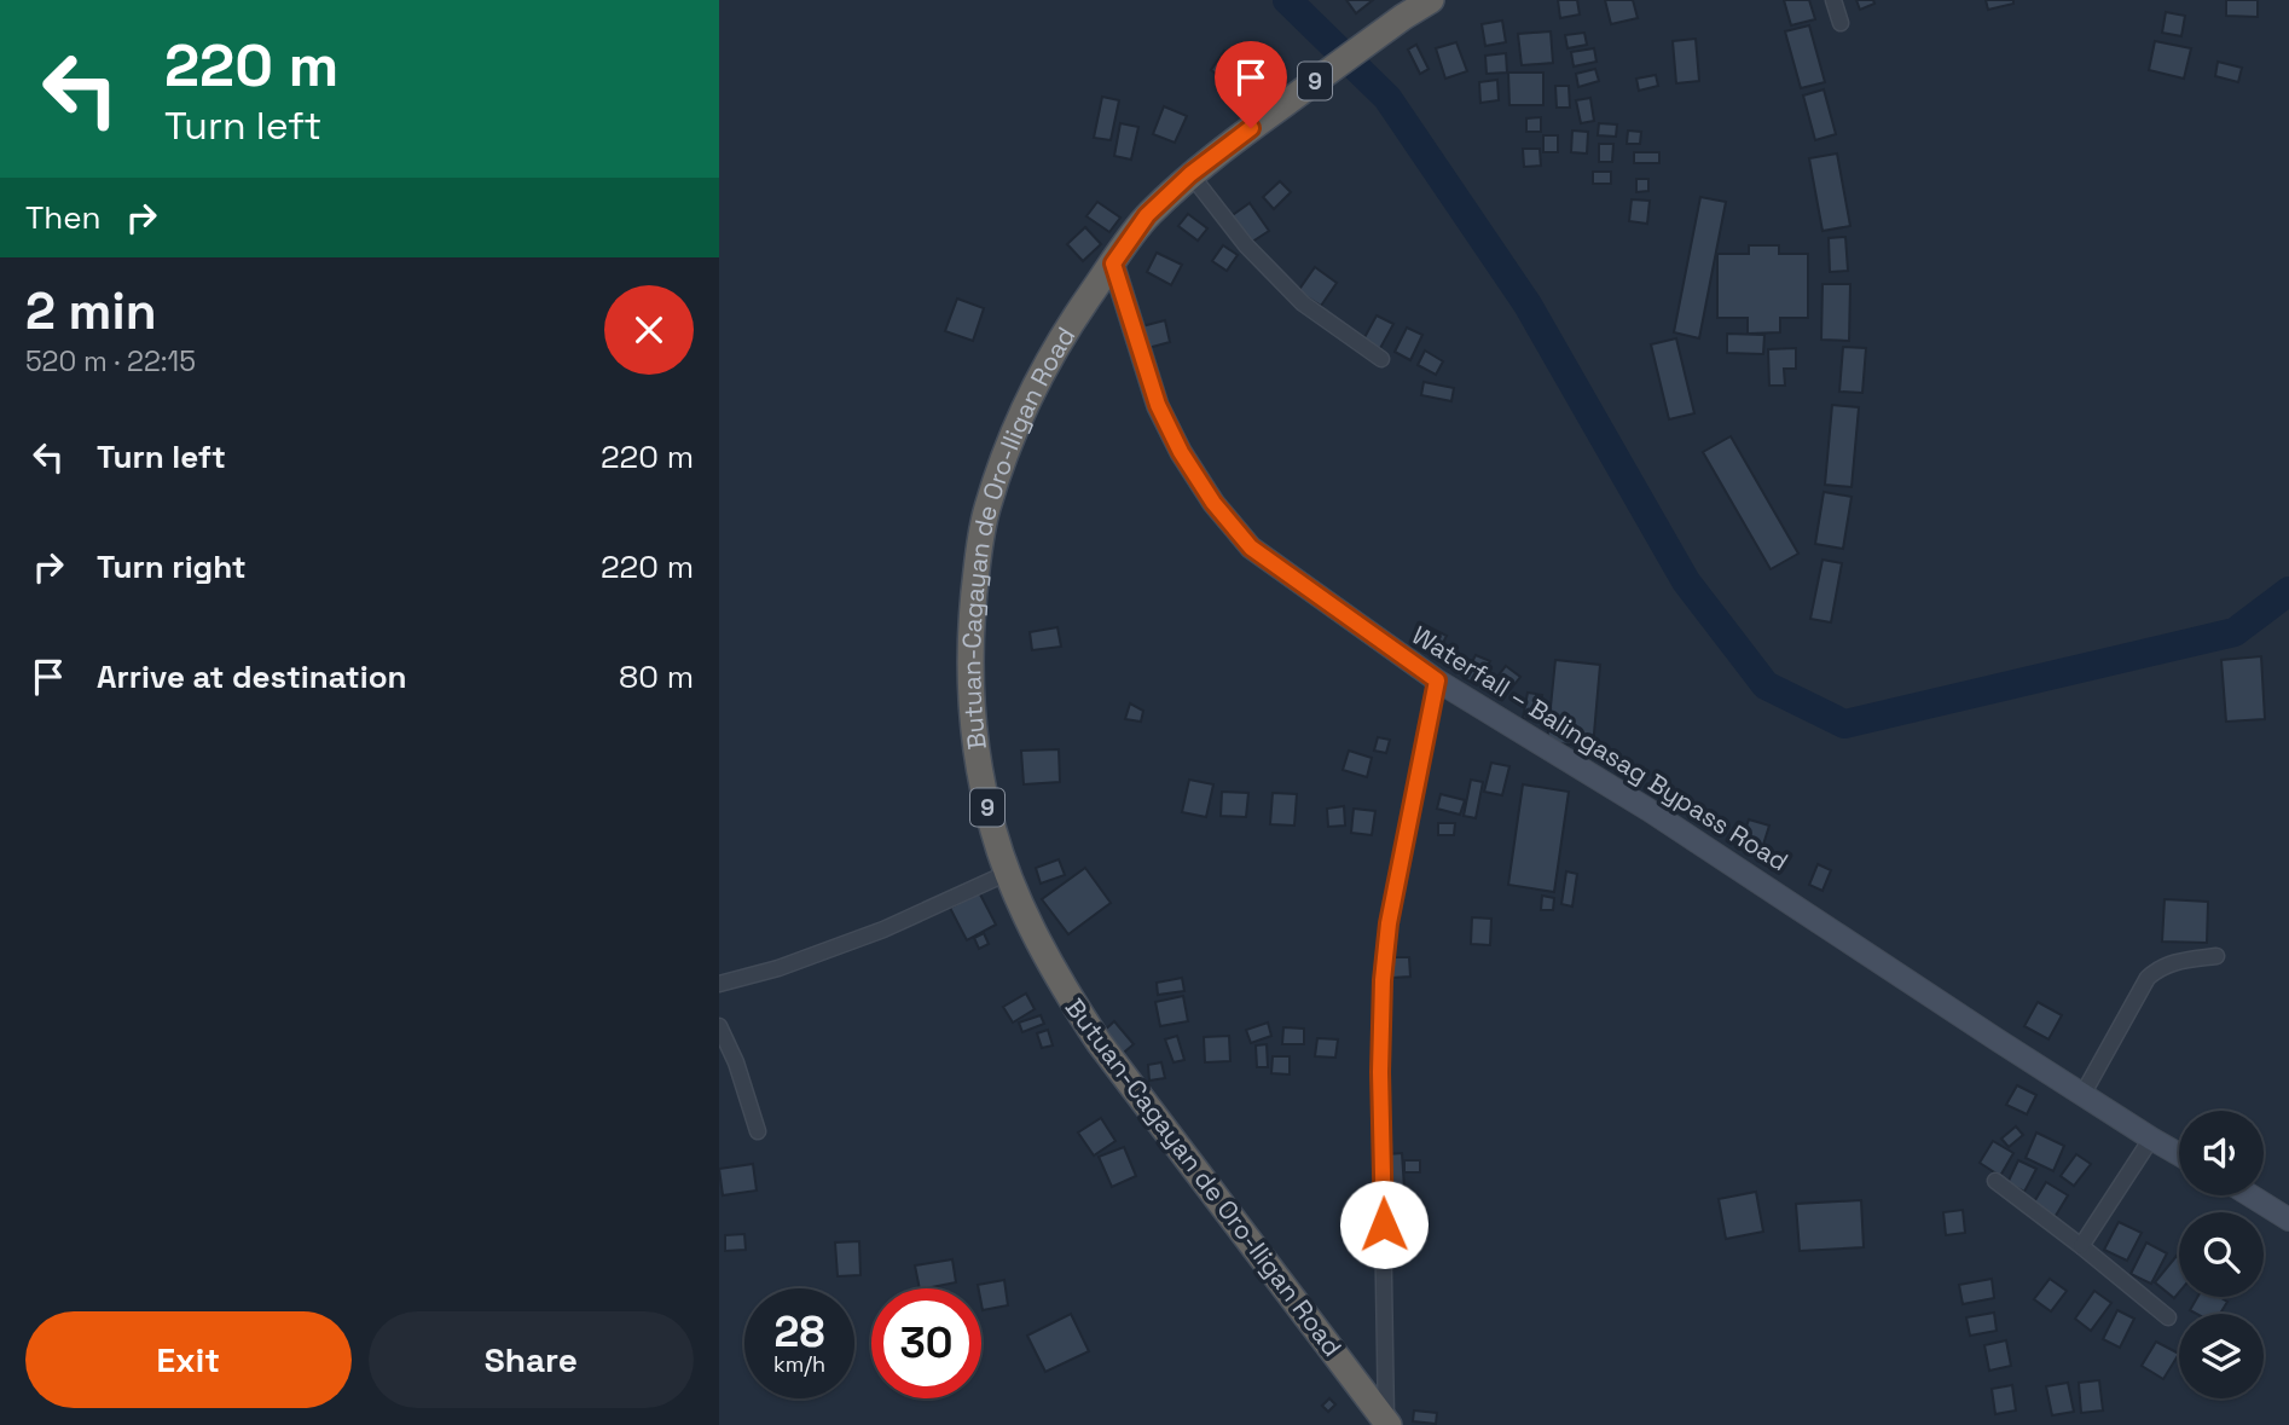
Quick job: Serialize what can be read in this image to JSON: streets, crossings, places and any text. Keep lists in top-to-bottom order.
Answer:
{
  "streets": {
    "highway": ["9", "Butuan-Cagayan de Oro-Iligan Road"],
    "main road": ["Waterfall ‒ Balingasag Bypass Road"]
  },
  "crossings": [
    ["Butuan-Cagayan de Oro-Iligan Road", "Waterfall ‒ Balingasag Bypass Road"]
  ],
  "page": {
    "turn": ["220 m", "Turn left"],
    "then": "Then",
    "heading": ["2 min", "520 m · 22:15"],
    "list": [
      {
        "name": "Turn left",
        "value": "220 m"
      },
      {
        "name": "Turn right",
        "value": "220 m"
      },
      {
        "name": "Arrive at destination",
        "value": "80 m"
      }
    ],
    "speed": "28 km/h",
    "limit": "30",
    "buttons": ["Exit", "Share"]
  }
}
